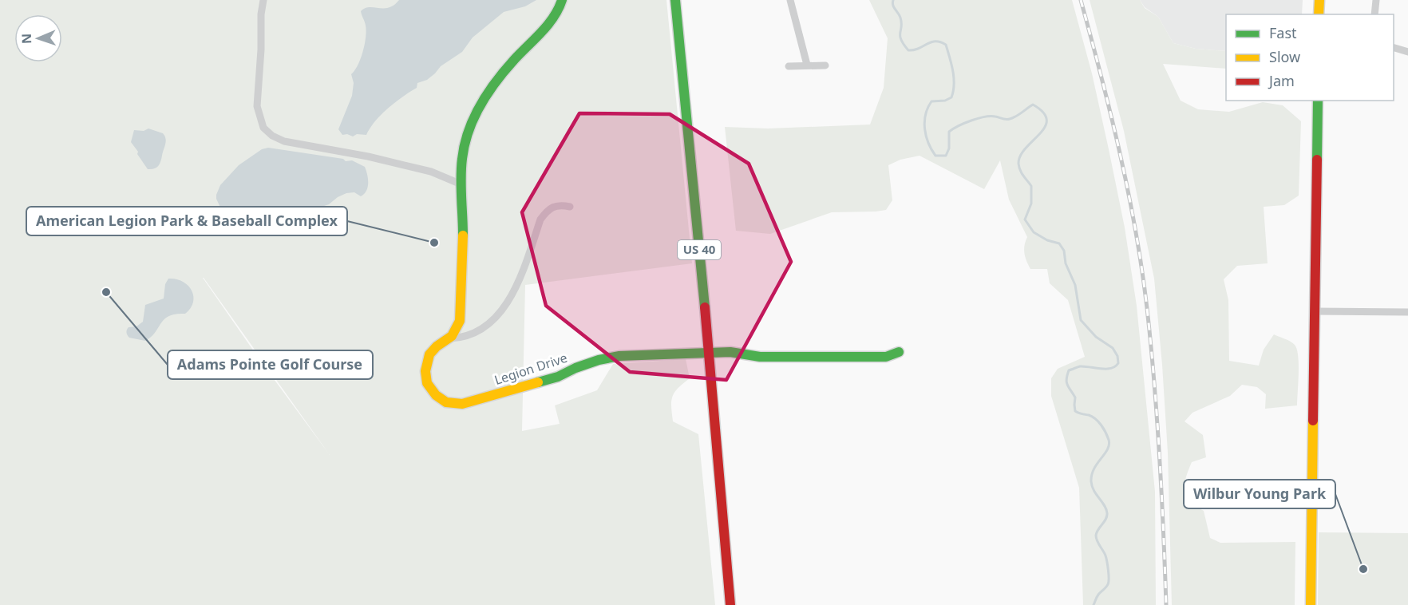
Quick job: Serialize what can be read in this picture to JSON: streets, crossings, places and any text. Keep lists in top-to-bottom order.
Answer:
{
  "streets": {
    "main road": ["US 40", "Legion Drive"]
  },
  "crossings": [
    ["US 40", "Legion Drive"]
  ],
  "places": ["American Legion Park & Baseball Complex", "Adams Pointe Golf Course", "Wilbur Young Park"],
  "legend": ["Fast", "Slow", "Jam"],
  "north": "left"
}
